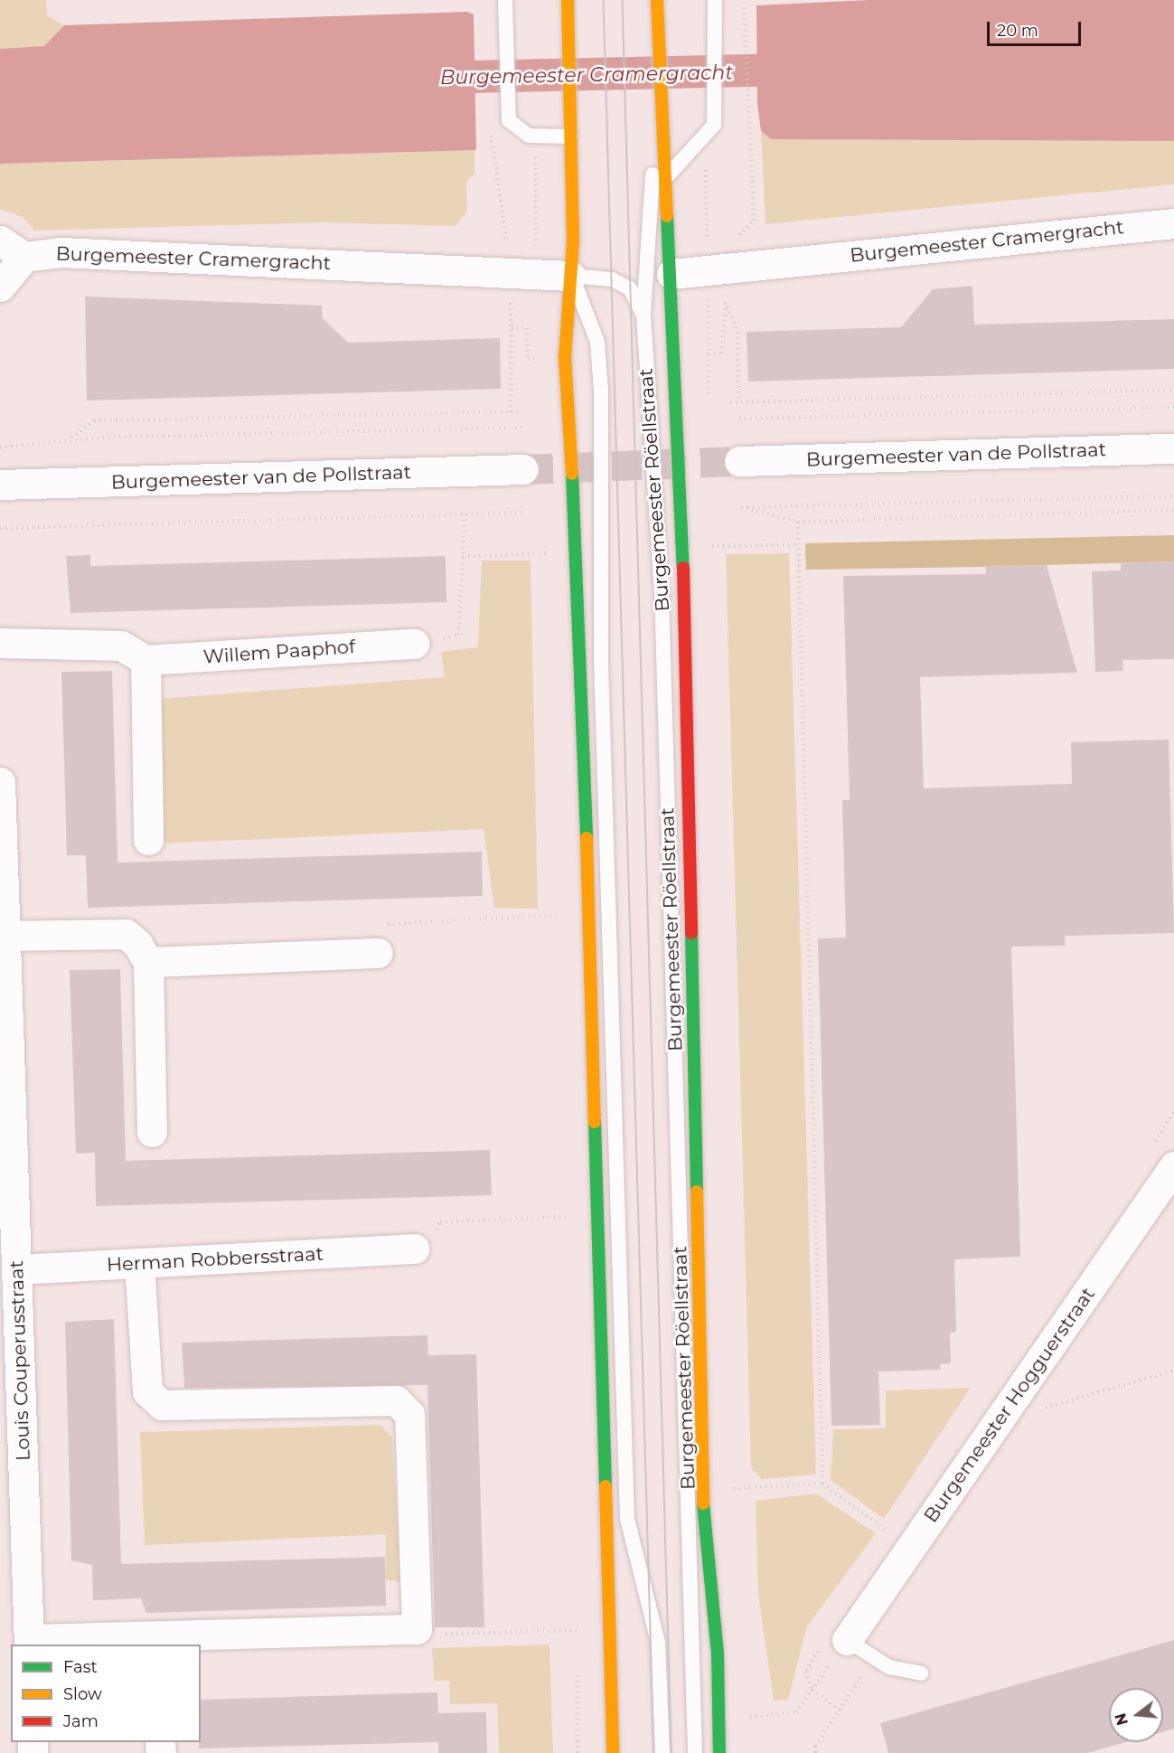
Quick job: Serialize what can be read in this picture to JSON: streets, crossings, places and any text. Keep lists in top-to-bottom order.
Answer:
{
  "streets": {
    "main road": ["Burgemeester Röellstraat"],
    "street": [
      "Burgemeester Cramergracht",
      "Burgemeester van de Pollstraat",
      "Willem Paaphof",
      "Herman Robbersstraat",
      "Louis Couperusstraat",
      "Burgemeester Hogguerstraat"
    ]
  },
  "crossings": [
    ["Burgemeester Cramergracht", "Burgemeester Röellstraat"],
    ["Herman Robbersstraat", "Louis Couperusstraat"]
  ],
  "water": ["Burgemeester Cramergracht"],
  "legend": ["Fast", "Slow", "Jam"],
  "scale_bar": "20 m",
  "north": "left"
}
